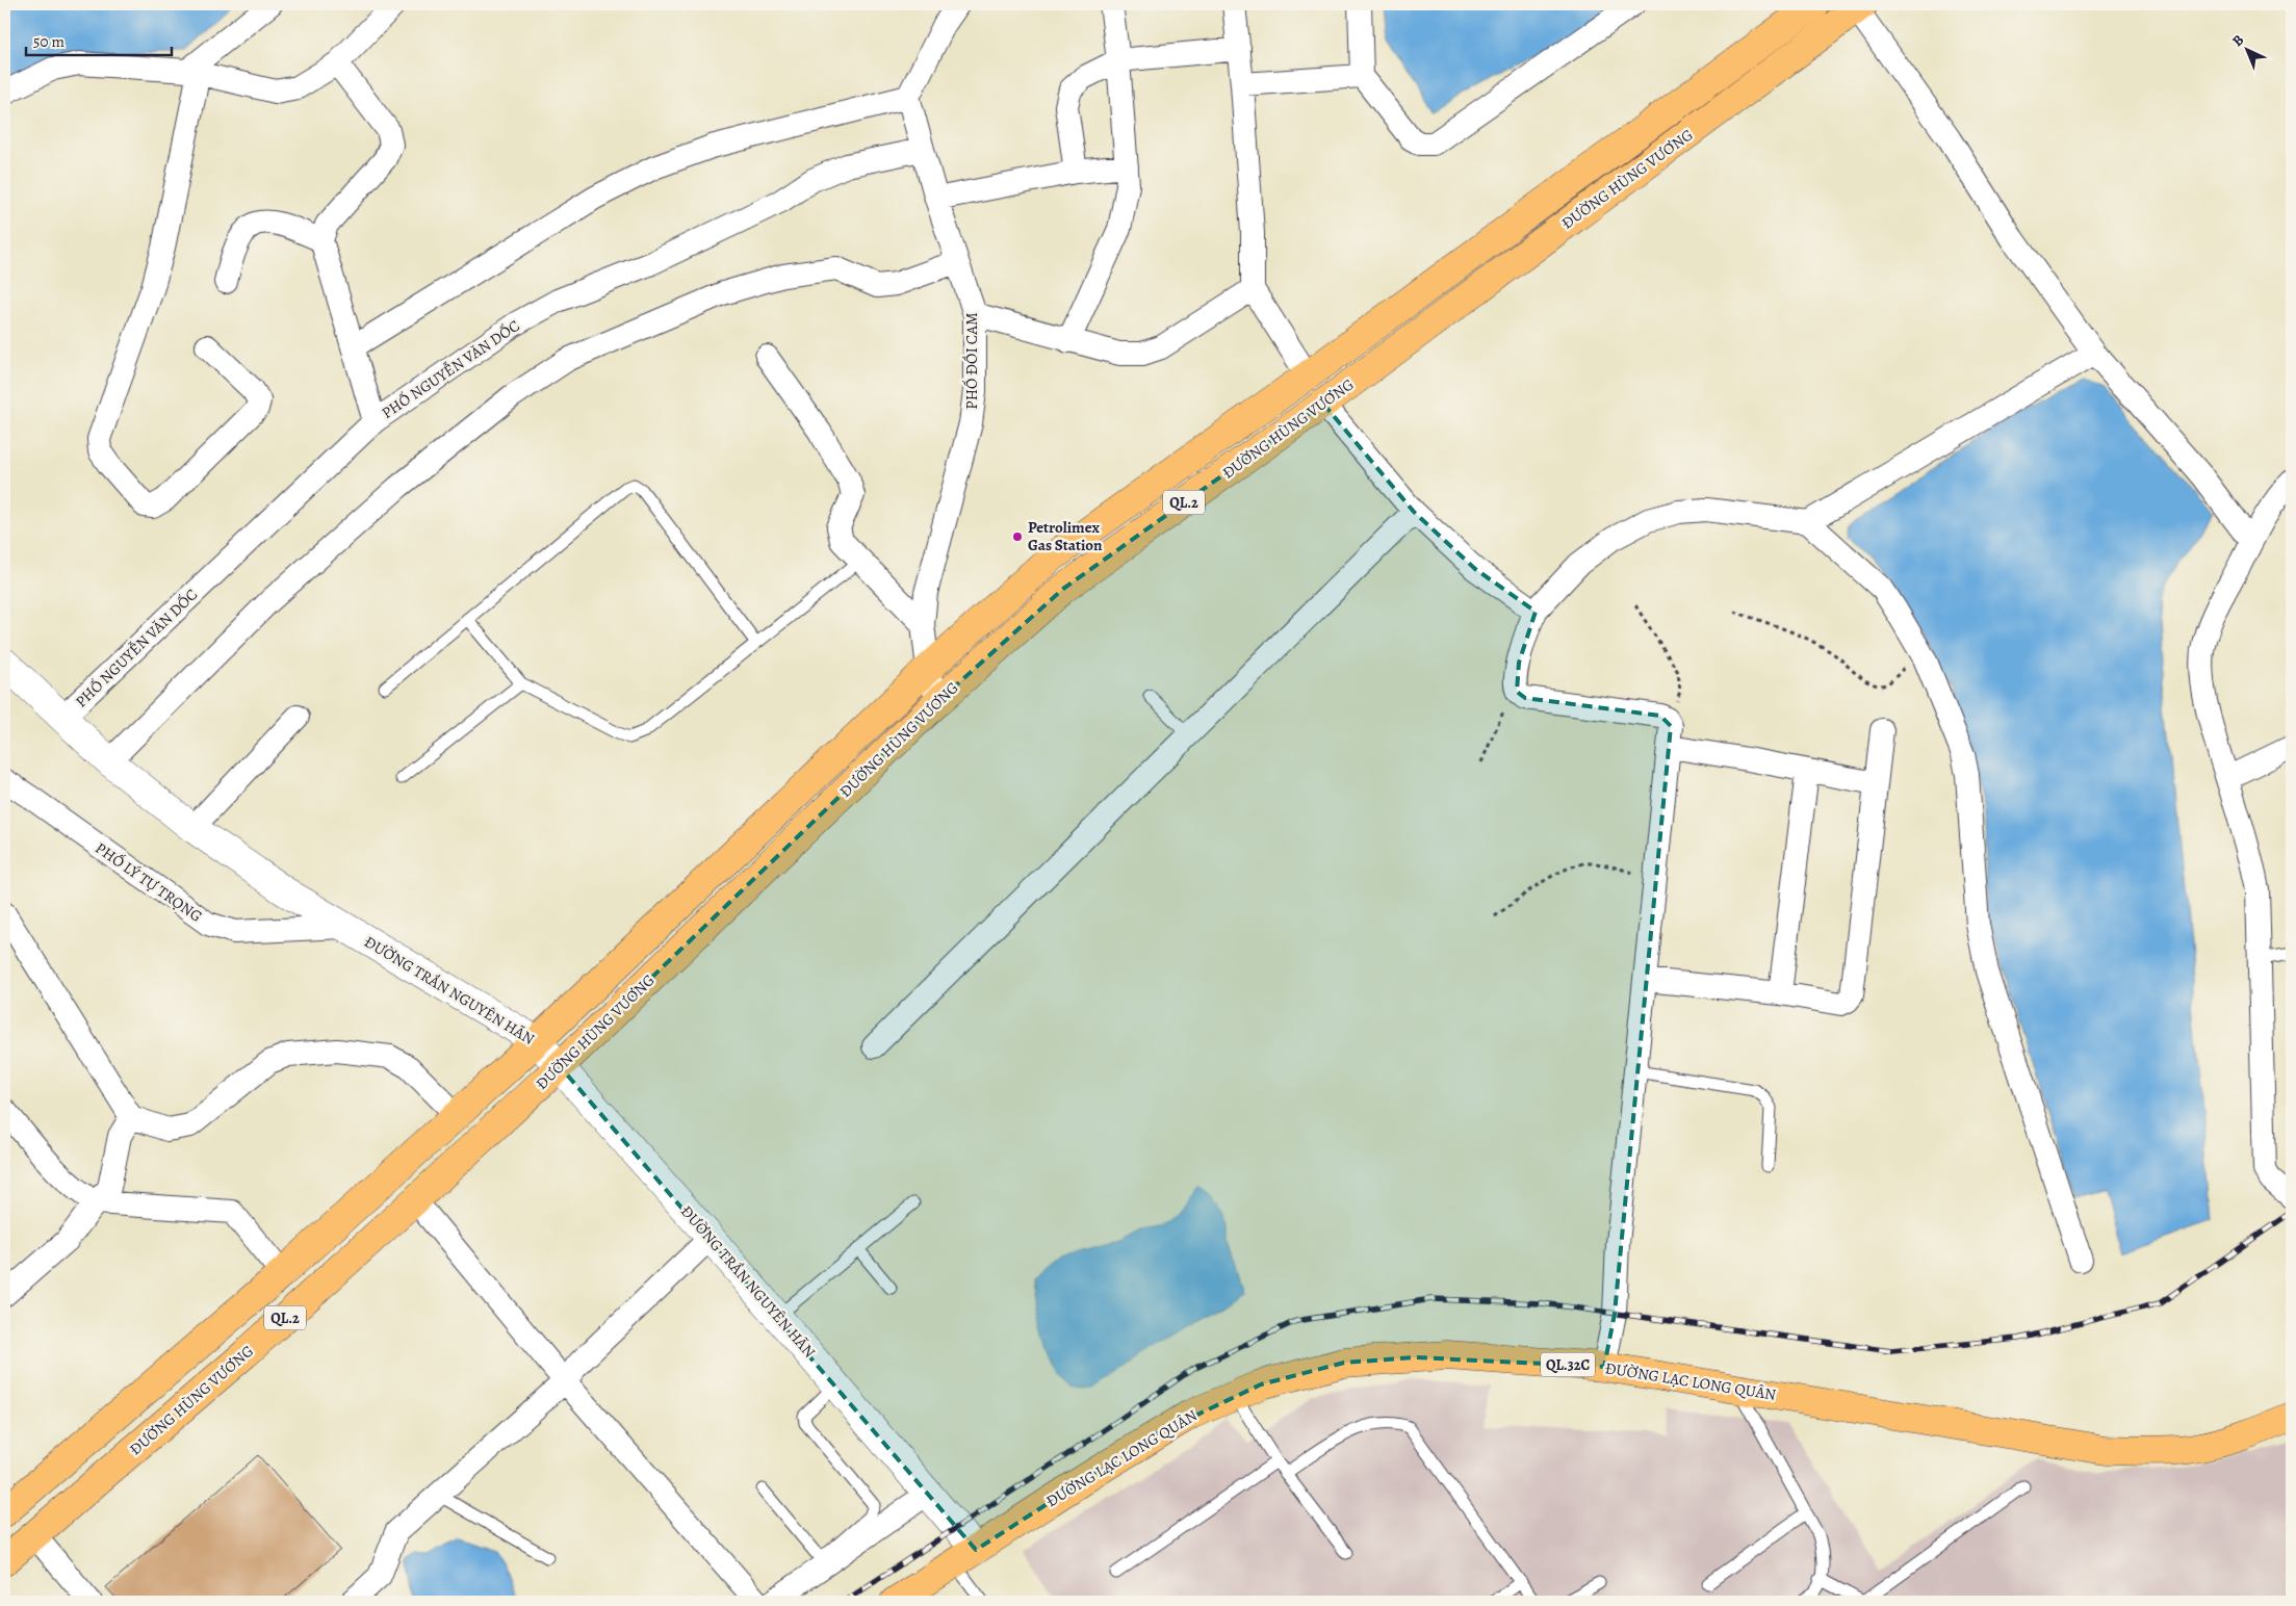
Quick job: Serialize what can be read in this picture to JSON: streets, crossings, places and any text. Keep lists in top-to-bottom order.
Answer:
{
  "streets": {
    "main road": [
      "ĐƯỜNG HÙNG VƯƠNG",
      "QL.2",
      "QL.32C",
      "ĐƯỜNG LẠC LONG QUÂN"
    ],
    "street": [
      "PHỐ ĐỒI CAM",
      "PHỐ NGUYỄN VĂN DỐC",
      "PHỐ LÝ TỰ TRỌNG",
      "ĐƯỜNG TRẦN NGUYÊN HÃN"
    ]
  },
  "crossings": [
    ["ĐƯỜNG HÙNG VƯƠNG", "PHỐ ĐỒI CAM"],
    ["ĐƯỜNG HÙNG VƯƠNG", "ĐƯỜNG TRẦN NGUYÊN HÃN"],
    ["PHỐ ĐỒI CAM", "PHỐ NGUYỄN VĂN DỐC"],
    ["PHỐ NGUYỄN VĂN DỐC", "ĐƯỜNG TRẦN NGUYÊN HÃN"],
    ["PHỐ LÝ TỰ TRỌNG", "ĐƯỜNG TRẦN NGUYÊN HÃN"],
    ["ĐƯỜNG TRẦN NGUYÊN HÃN", "ĐƯỜNG LẠC LONG QUÂN"]
  ],
  "places": ["Petrolimex Gas Station"],
  "scale_bar": "50 m",
  "north": "top left"
}
